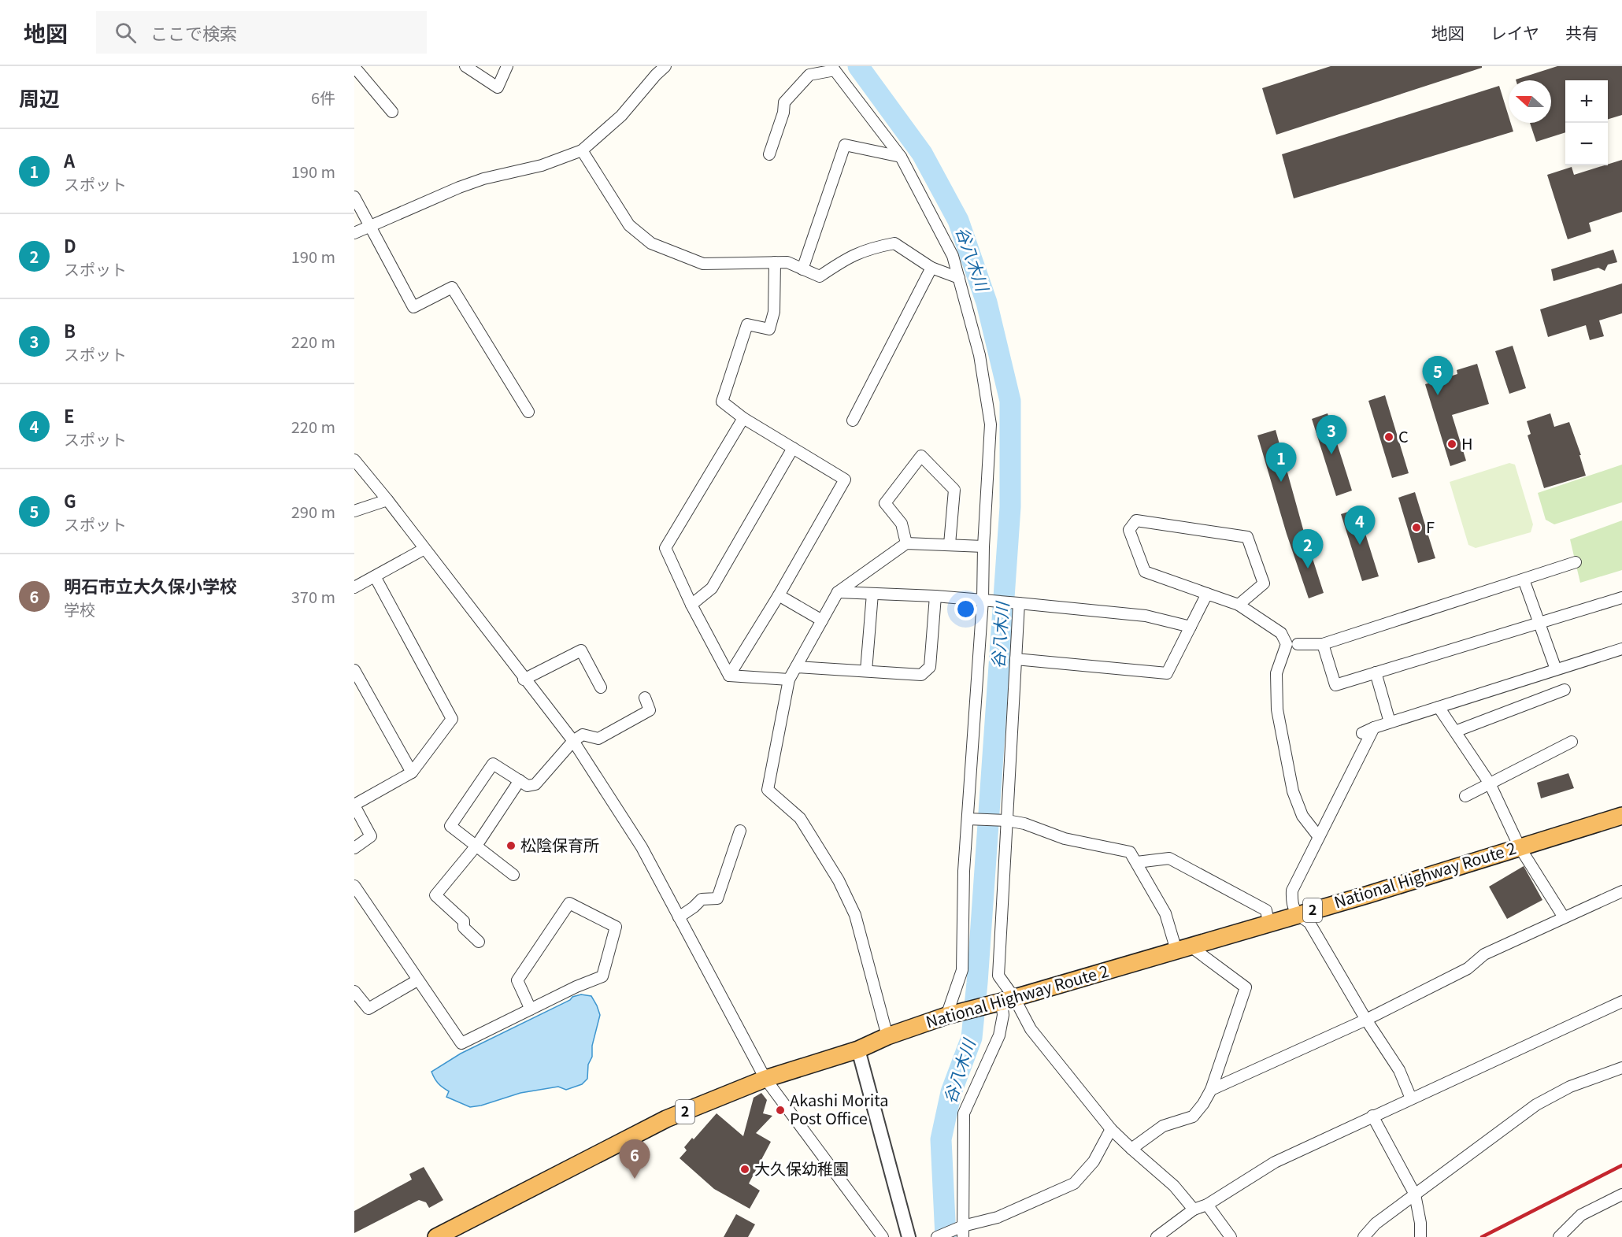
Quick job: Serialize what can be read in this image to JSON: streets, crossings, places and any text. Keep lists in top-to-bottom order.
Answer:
{
  "streets": {
    "highway": ["National Highway Route 2", "2"]
  },
  "water": ["谷八木川"],
  "places": [
    "C",
    "H",
    "F",
    "松陰保育所",
    "Akashi Morita Post Office",
    "大久保幼稚園"
  ],
  "north": "left",
  "page": {
    "header": "地図",
    "search": "ここで検索",
    "nav": ["地図", "レイヤ", "共有"],
    "heading": ["周辺", "6件"],
    "map_buttons": ["+", "−"],
    "list": [
      {
        "mark": "1",
        "name": "A",
        "note": "スポット",
        "value": "190 m"
      },
      {
        "mark": "2",
        "name": "D",
        "note": "スポット",
        "value": "190 m"
      },
      {
        "mark": "3",
        "name": "B",
        "note": "スポット",
        "value": "220 m"
      },
      {
        "mark": "4",
        "name": "E",
        "note": "スポット",
        "value": "220 m"
      },
      {
        "mark": "5",
        "name": "G",
        "note": "スポット",
        "value": "290 m"
      },
      {
        "mark": "6",
        "name": "明石市立大久保小学校",
        "note": "学校",
        "value": "370 m"
      }
    ],
    "pins": [
      "5",
      "3",
      "1",
      "4",
      "2",
      "6"
    ]
  }
}
